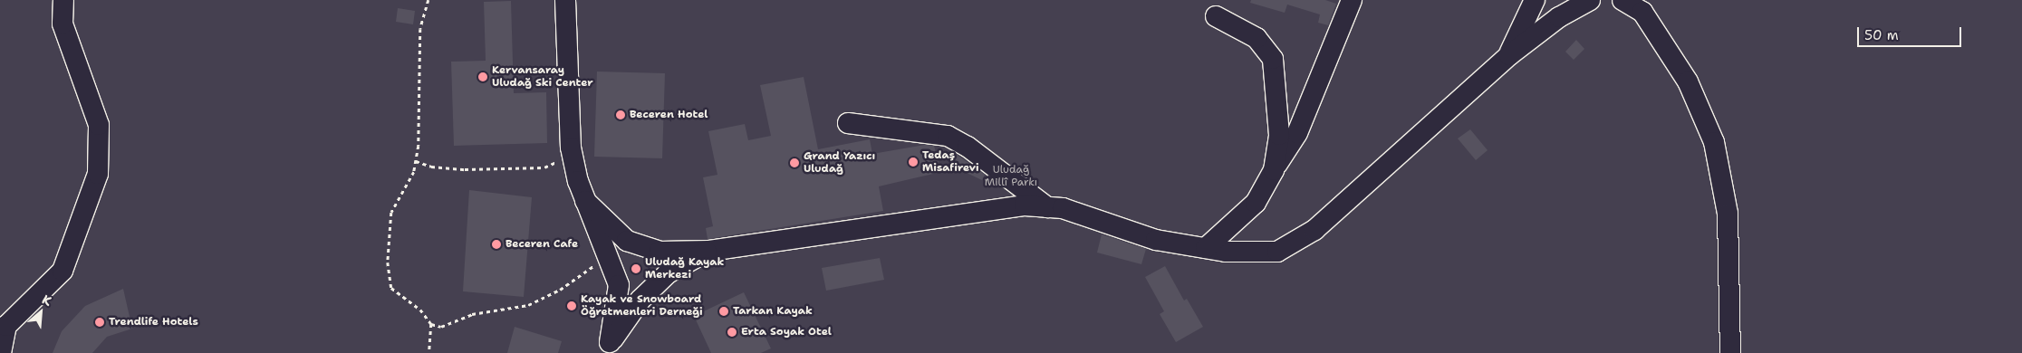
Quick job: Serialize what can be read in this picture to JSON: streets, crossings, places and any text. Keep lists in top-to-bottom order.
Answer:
{
  "parks": ["Uludağ Millî Parkı"],
  "places": [
    "Kervansaray Uludağ Ski Center",
    "Beceren Hotel",
    "Tedaş Misafirevi",
    "Grand Yazıcı Uludağ",
    "Beceren Cafe",
    "Uludağ Kayak Merkezi",
    "Kayak ve Snowboard Öğretmenleri Derneği",
    "Tarkan Kayak",
    "Trendlife Hotels",
    "Erta Soyak Otel"
  ],
  "scale_bar": "50 m",
  "north": "top right"
}
